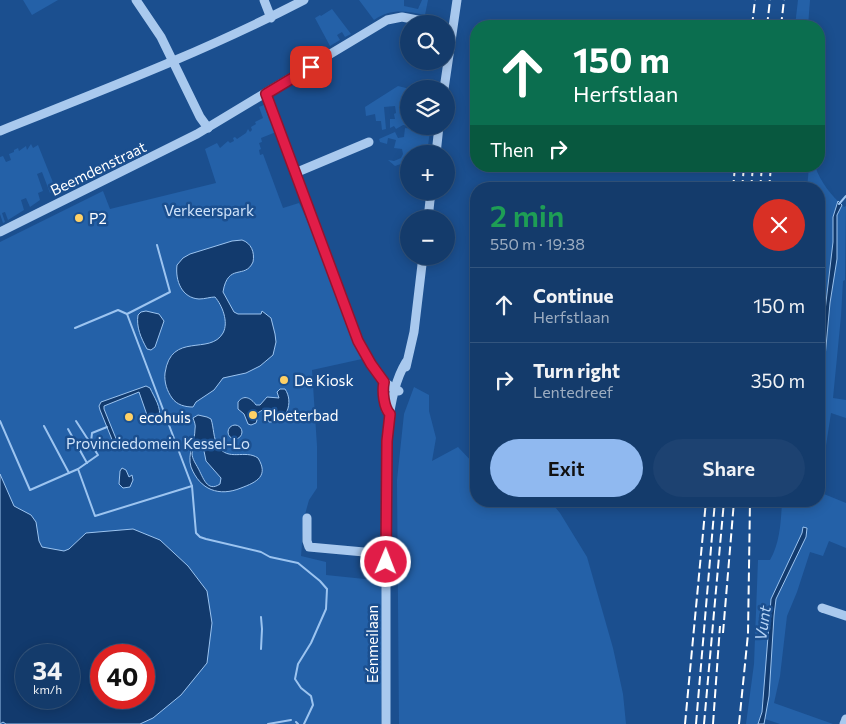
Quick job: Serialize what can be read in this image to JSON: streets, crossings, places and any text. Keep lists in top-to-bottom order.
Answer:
{
  "streets": {
    "street": ["Beemdenstraat", "Eénmeilaan"]
  },
  "water": ["Vunt"],
  "parks": ["Verkeerspark", "Provinciedomein Kessel-Lo"],
  "places": [
    "P2",
    "De Kiosk",
    "Ploeterbad",
    "ecohuis"
  ],
  "page": {
    "map_buttons": ["+", "−"],
    "turn": ["150 m", "Herfstlaan"],
    "then": "Then",
    "heading": ["2 min", "550 m · 19:38"],
    "list": [
      {
        "name": "Continue",
        "note": "Herfstlaan",
        "value": "150 m"
      },
      {
        "name": "Turn right",
        "note": "Lentedreef",
        "value": "350 m"
      }
    ],
    "buttons": ["Exit", "Share"],
    "speed": "34 km/h",
    "limit": "40"
  }
}
